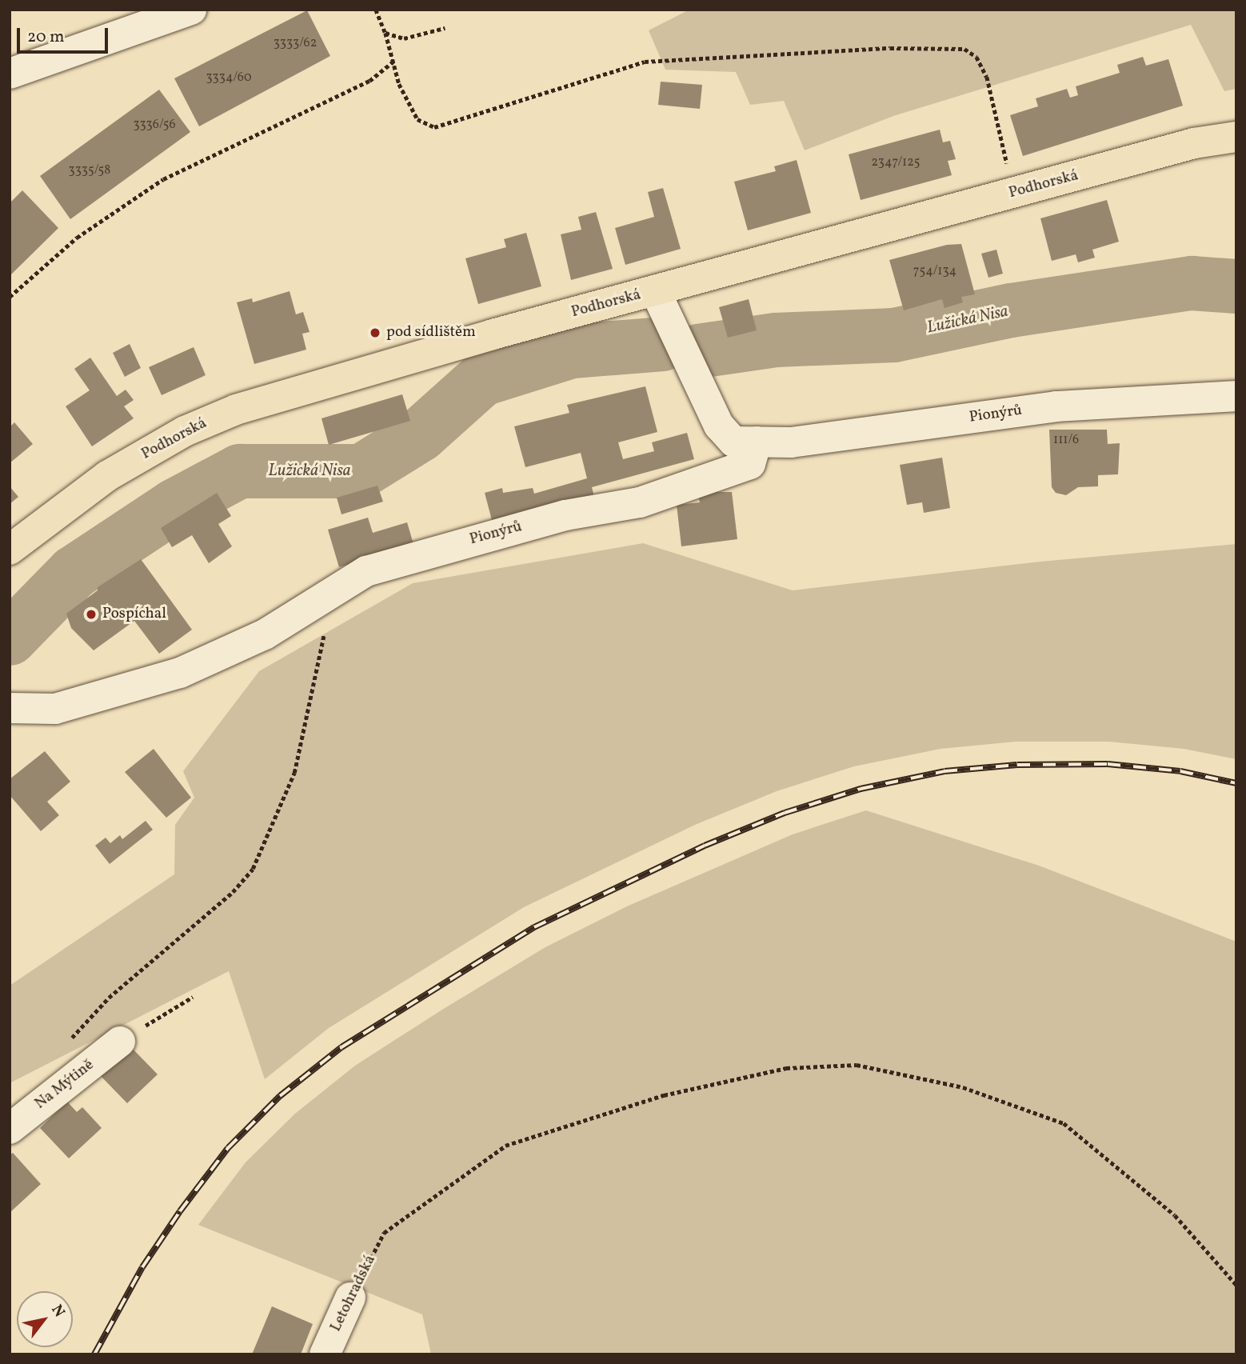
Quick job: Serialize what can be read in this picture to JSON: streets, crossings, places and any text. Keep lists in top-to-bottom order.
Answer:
{
  "streets": {
    "main road": ["Podhorská"],
    "street": ["Pionýrů", "Na Mýtině", "Letohradská"]
  },
  "crossings": [
    ["Podhorská", "Pionýrů"]
  ],
  "water": ["Lužická Nisa"],
  "places": ["pod sídlištěm", "Pospíchal"],
  "house_numbers": [
    "3333/62",
    "3334/60",
    "3336/56",
    "2347/125",
    "3335/58",
    "754/134",
    "111/6"
  ],
  "scale_bar": "20 m",
  "north": "top right"
}
